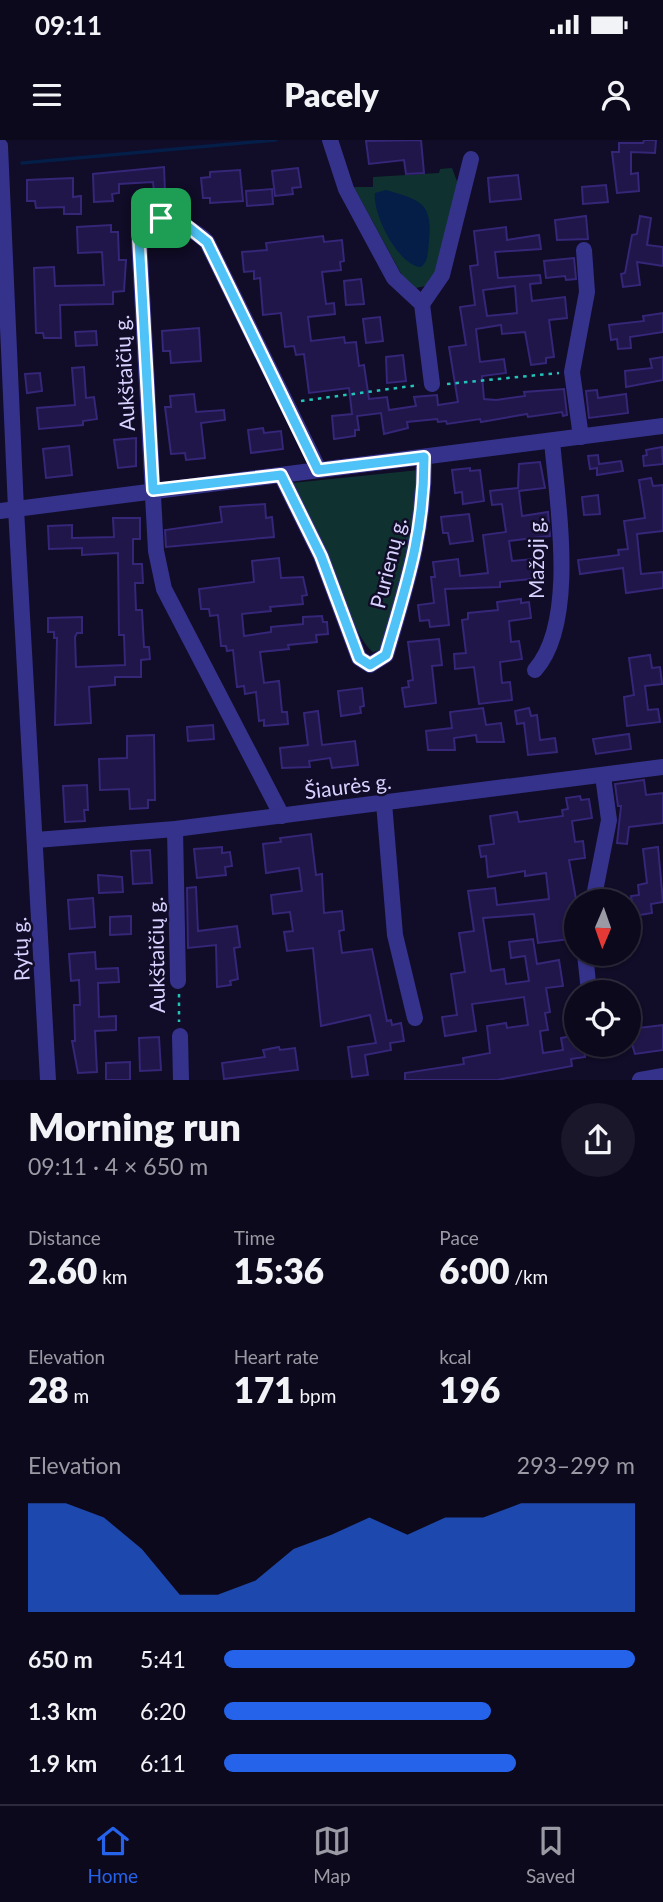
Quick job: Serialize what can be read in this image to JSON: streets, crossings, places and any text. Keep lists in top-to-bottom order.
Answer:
{
  "streets": {
    "street": [
      "Aukštaičių g.",
      "Mažoji g.",
      "Purienų g.",
      "Šiaurės g.",
      "Rytų g."
    ]
  },
  "crossings": [
    ["Aukštaičių g.", "Šiaurės g."],
    ["Šiaurės g.", "Rytų g."]
  ],
  "north": "bottom",
  "page": {
    "status": "09:11",
    "header": "Pacely",
    "heading": ["Morning run", "09:11 · 4 × 650 m"],
    "stats": [
      ["Distance", "2.60 km"],
      ["Time", "15:36"],
      ["Pace", "6:00 /km"],
      ["Elevation", "28 m"],
      ["Heart rate", "171 bpm"],
      ["kcal", "196"]
    ],
    "chart": ["Elevation", "293–299 m"],
    "list": [
      {
        "name": "650 m",
        "note": "5:41"
      },
      {
        "name": "1.3 km",
        "note": "6:20"
      },
      {
        "name": "1.9 km",
        "note": "6:11"
      }
    ],
    "tabs": ["Home", "Map", "Saved"]
  }
}
